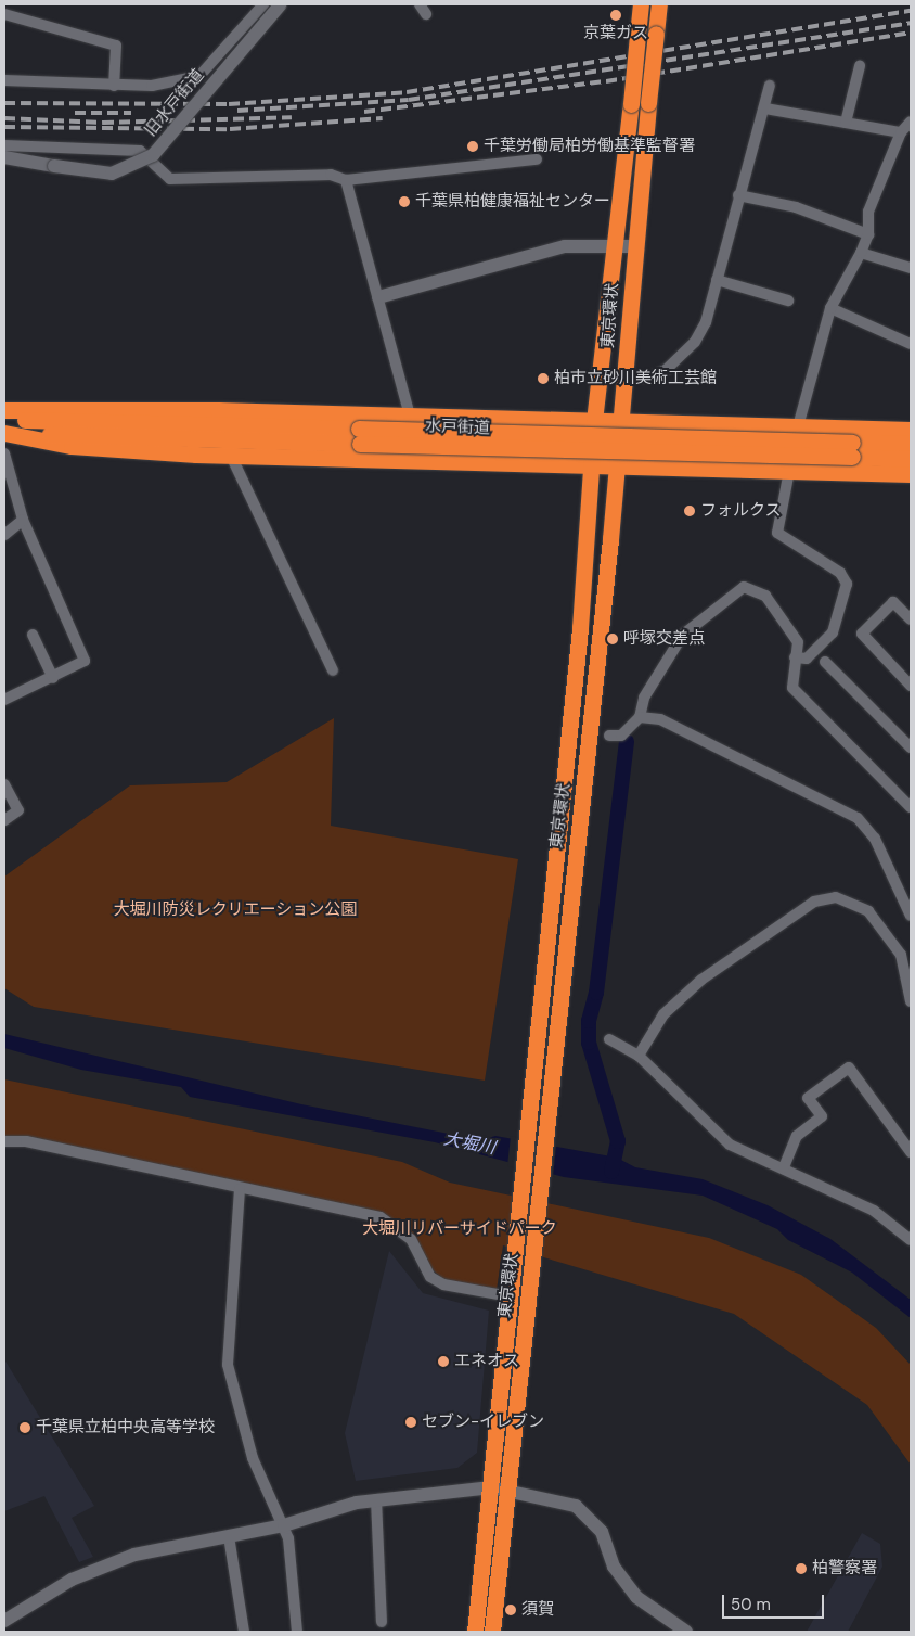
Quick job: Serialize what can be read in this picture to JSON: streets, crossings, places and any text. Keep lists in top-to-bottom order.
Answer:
{
  "streets": {
    "highway": ["東京環状", "水戸街道"],
    "street": ["旧水戸街道"]
  },
  "water": ["大堀川"],
  "parks": ["大堀川防災レクリエーション公園", "大堀川リバーサイドパーク"],
  "places": [
    "京葉ガス",
    "千葉労働局柏労働基準監督署",
    "千葉県柏健康福祉センター",
    "柏市立砂川美術工芸館",
    "フォルクス",
    "呼塚交差点",
    "エネオス",
    "セブン-イレブン",
    "千葉県立柏中央高等学校",
    "柏警察署",
    "須賀"
  ],
  "scale_bar": "50 m"
}
